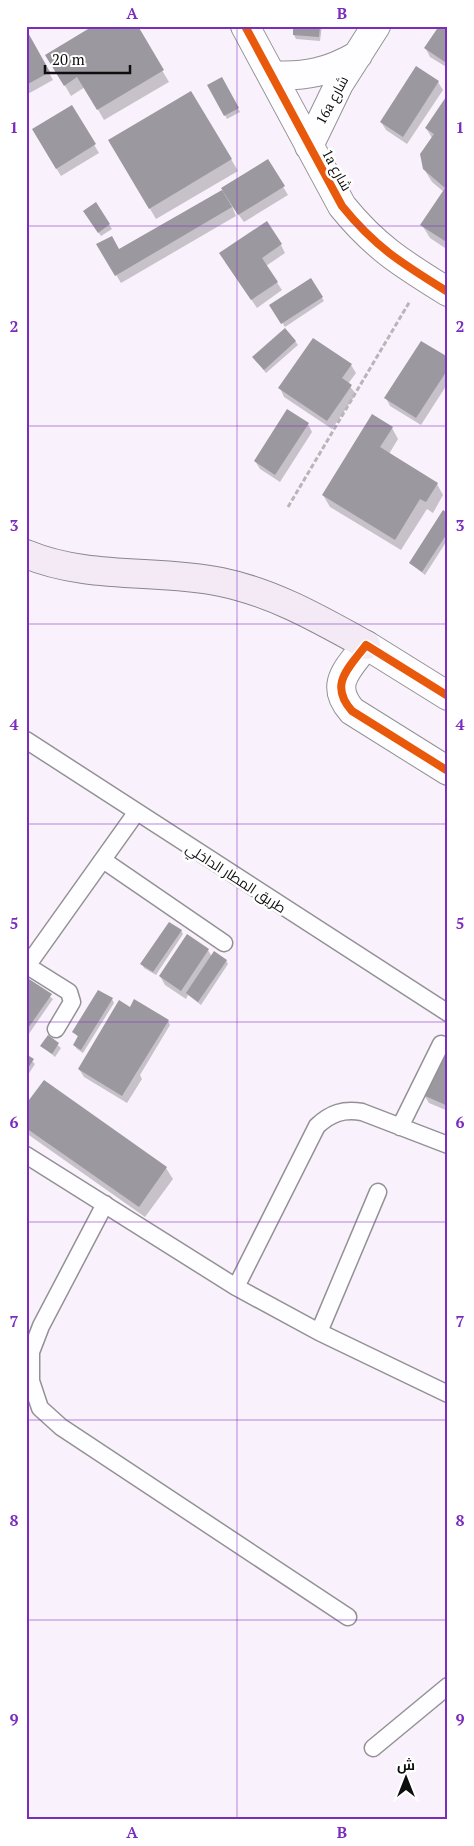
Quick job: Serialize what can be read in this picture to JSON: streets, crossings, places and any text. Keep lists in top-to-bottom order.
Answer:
{
  "streets": {
    "street": ["16a شارع", "1a شارع"],
    "lane": ["طريق المطار الداخلي"]
  },
  "crossings": [
    ["16a شارع", "1a شارع"]
  ],
  "scale_bar": "20 m",
  "north": "top",
  "grid": {
    "columns": ["A", "B"],
    "rows": [
      "1",
      "2",
      "3",
      "4",
      "5",
      "6",
      "7",
      "8",
      "9"
    ]
  }
}
